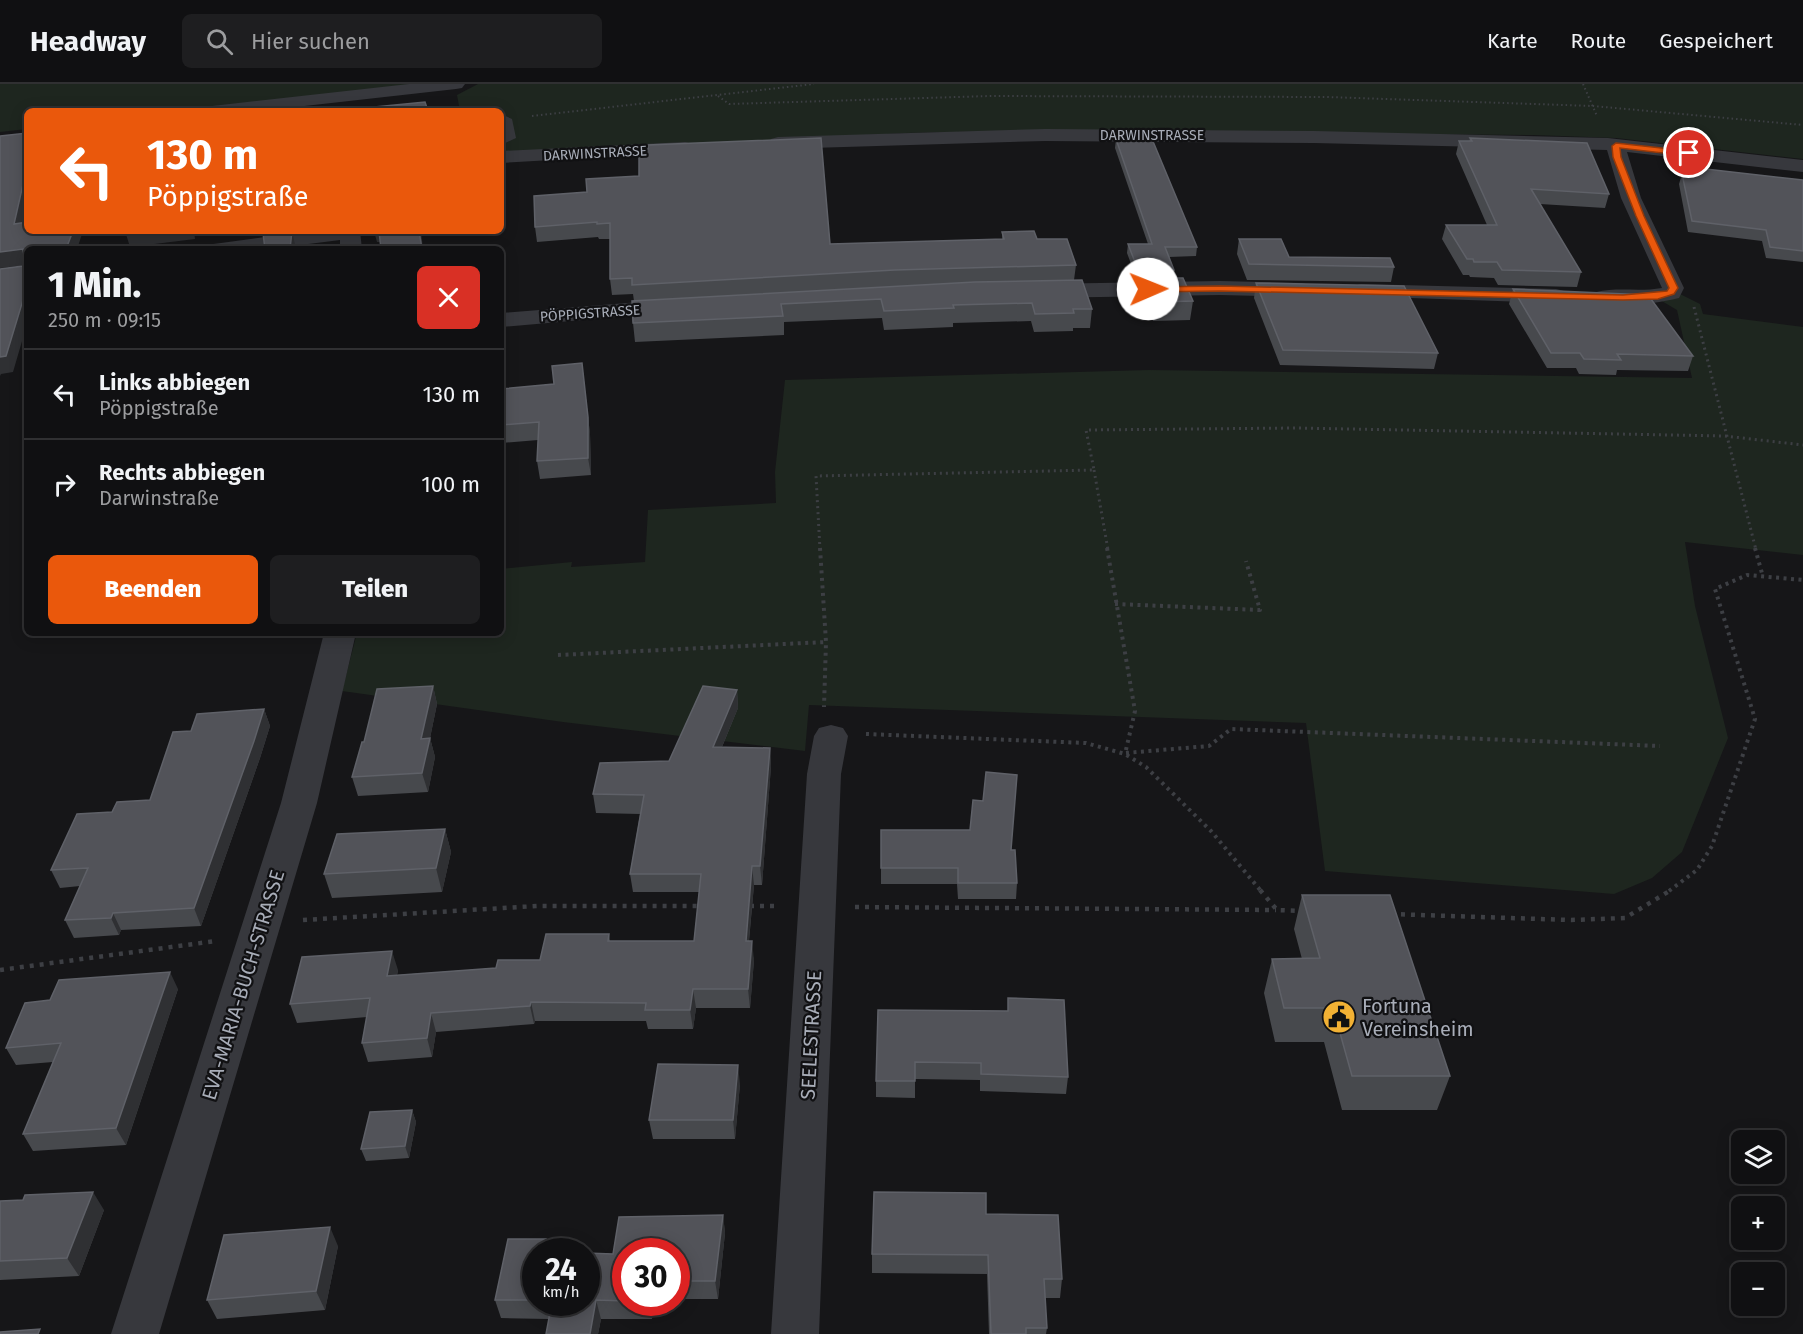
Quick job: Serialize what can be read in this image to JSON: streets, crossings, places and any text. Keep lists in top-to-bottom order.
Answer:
{
  "streets": {
    "street": [
      "DARWINSTRASSE",
      "PÖPPIGSTRASSE",
      "EVA-MARIA-BUCH-STRASSE",
      "SEELESTRASSE"
    ]
  },
  "places": {
    "public building": ["Fortuna Vereinsheim"]
  },
  "page": {
    "header": "Headway",
    "search": "Hier suchen",
    "nav": ["Karte", "Route", "Gespeichert"],
    "turn": ["130 m", "Pöppigstraße"],
    "heading": ["1 Min.", "250 m · 09:15"],
    "list": [
      {
        "name": "Links abbiegen",
        "note": "Pöppigstraße",
        "value": "130 m"
      },
      {
        "name": "Rechts abbiegen",
        "note": "Darwinstraße",
        "value": "100 m"
      }
    ],
    "buttons": ["Beenden", "Teilen"],
    "map_buttons": ["+", "−"],
    "speed": "24 km/h",
    "limit": "30"
  }
}
